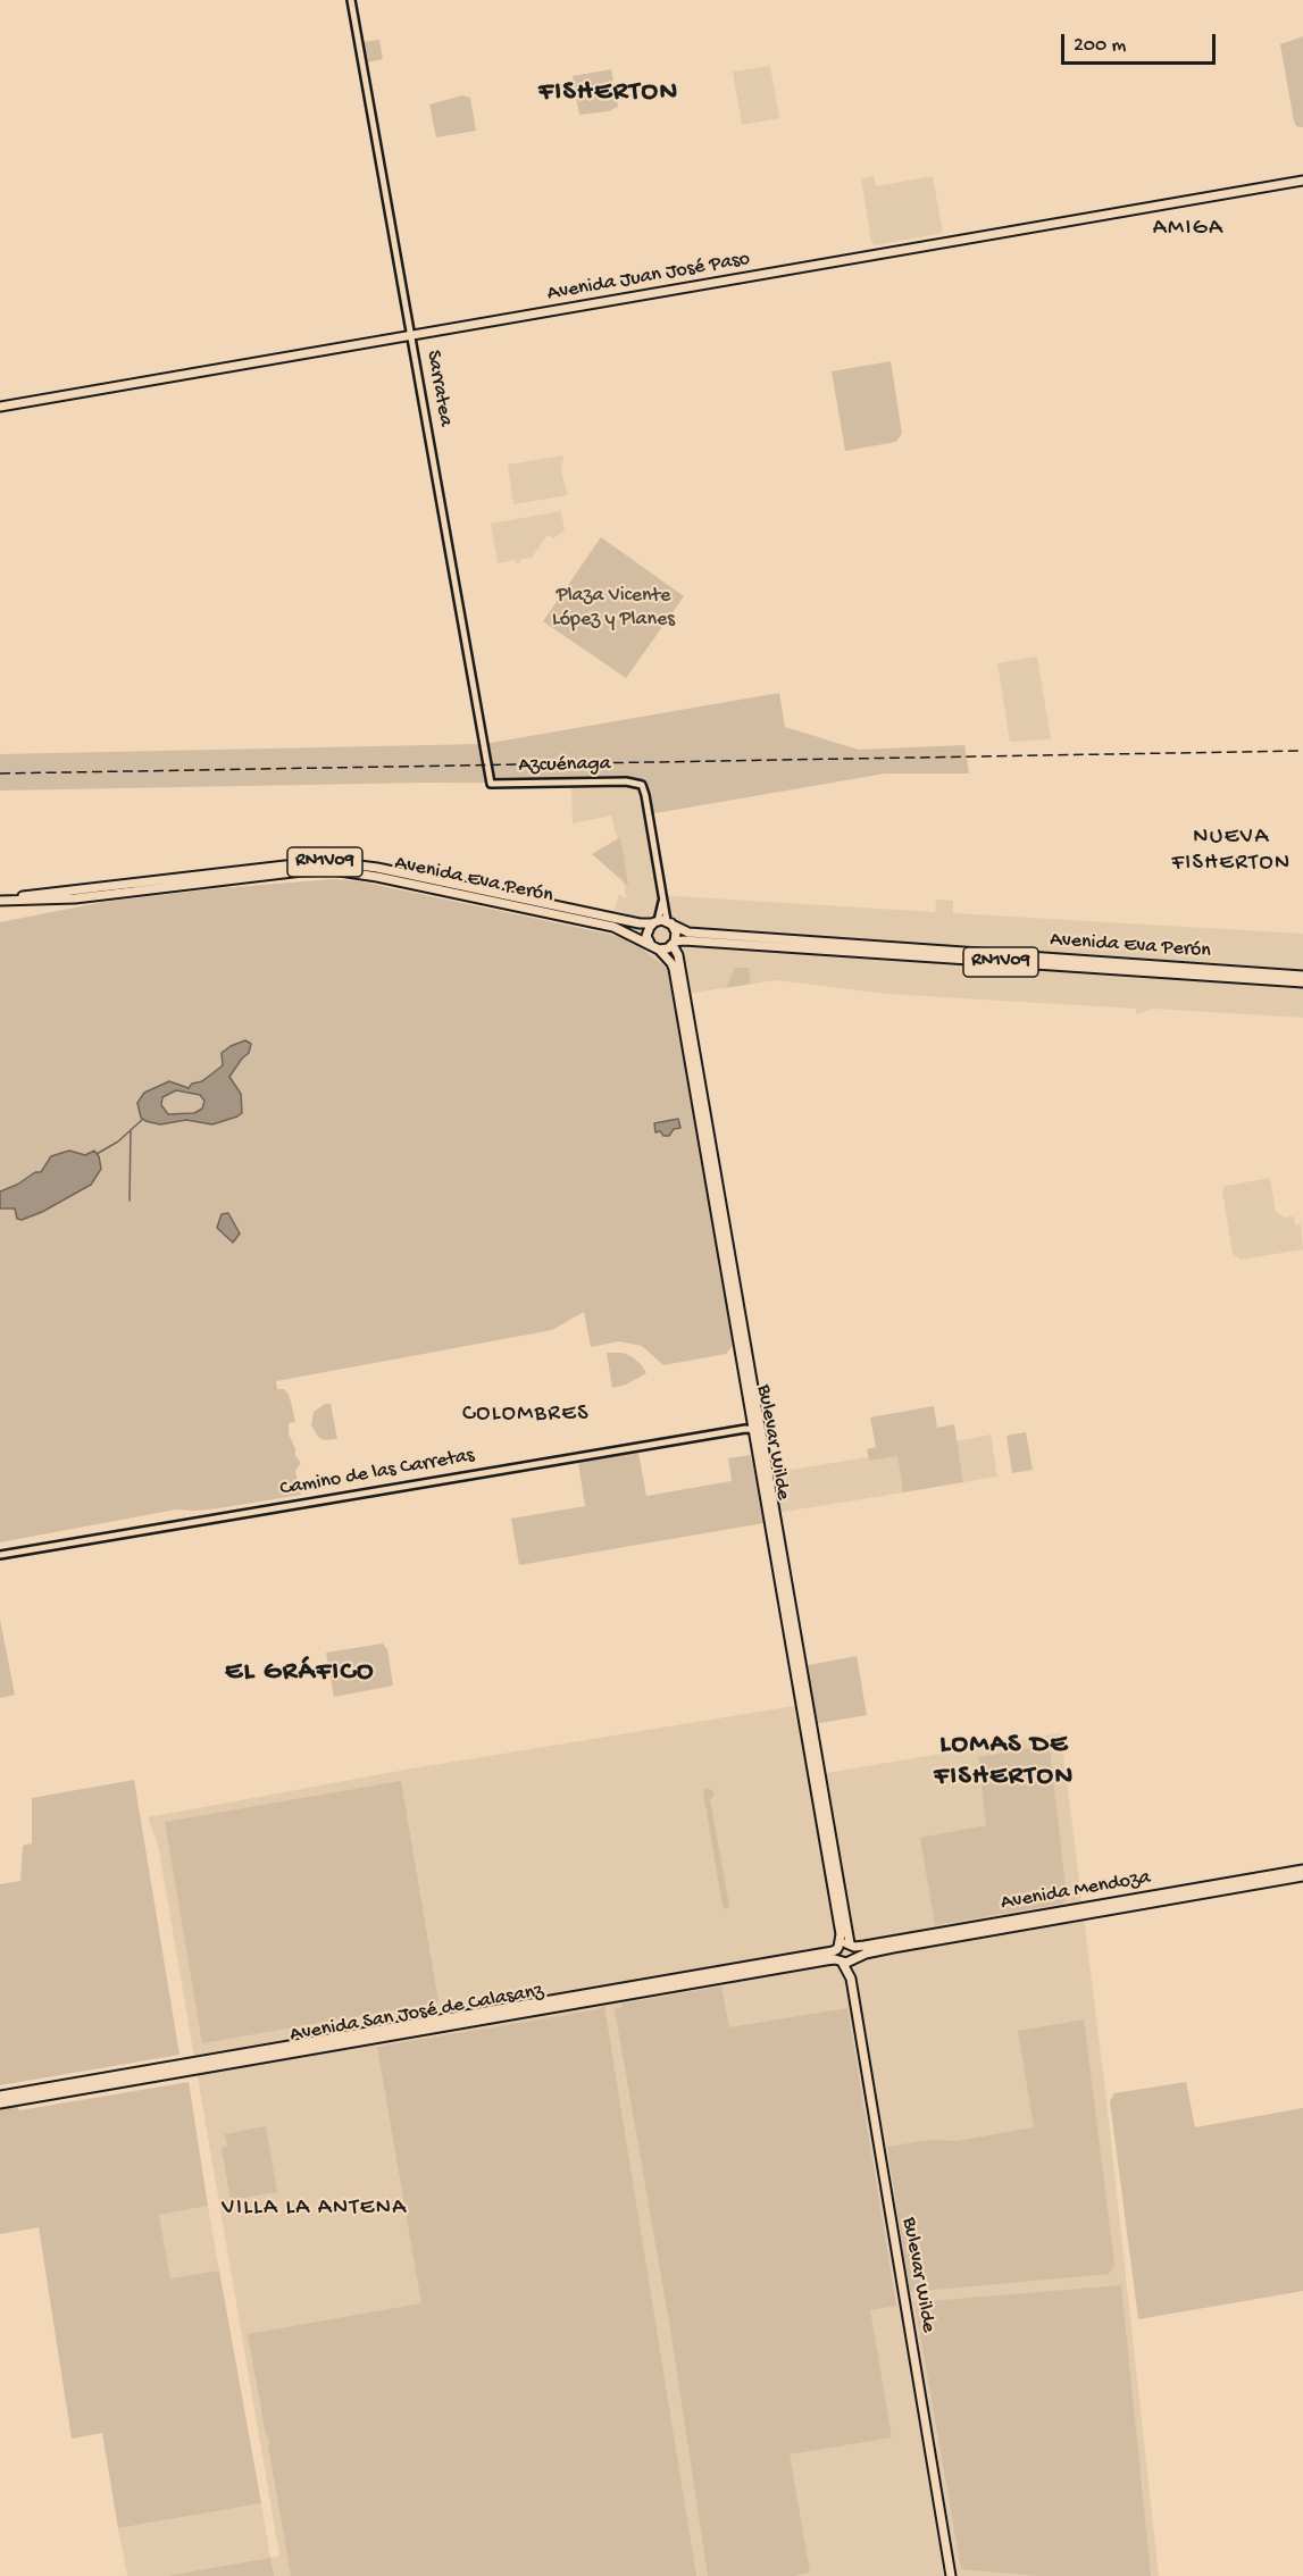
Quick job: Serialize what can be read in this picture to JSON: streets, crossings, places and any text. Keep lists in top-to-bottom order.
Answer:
{
  "streets": {
    "main road": [
      "Avenida Juan José Paso",
      "RN1V09",
      "Avenida Eva Perón",
      "Bulevar Wilde",
      "Avenida Mendoza",
      "Avenida San José de Calasanz"
    ],
    "street": ["Sarratea", "Azcuénaga", "Camino de las Carretas"]
  },
  "crossings": [
    ["Avenida Juan José Paso", "Sarratea"],
    ["Sarratea", "Azcuénaga"],
    ["RN1V09", "Avenida Eva Perón"],
    ["RN1V09", "Bulevar Wilde"],
    ["Avenida Eva Perón", "Bulevar Wilde"],
    ["Bulevar Wilde", "Camino de las Carretas"],
    ["Bulevar Wilde", "Avenida Mendoza"],
    ["Bulevar Wilde", "Avenida San José de Calasanz"],
    ["Avenida Mendoza", "Avenida San José de Calasanz"]
  ],
  "districts": [
    "FISHERTON",
    "AMIGA",
    "NUEVA FISHERTON",
    "COLOMBRES",
    "EL GRÁFICO",
    "LOMAS DE FISHERTON",
    "VILLA LA ANTENA"
  ],
  "parks": ["Plaza Vicente López y Planes"],
  "scale_bar": "200 m"
}
